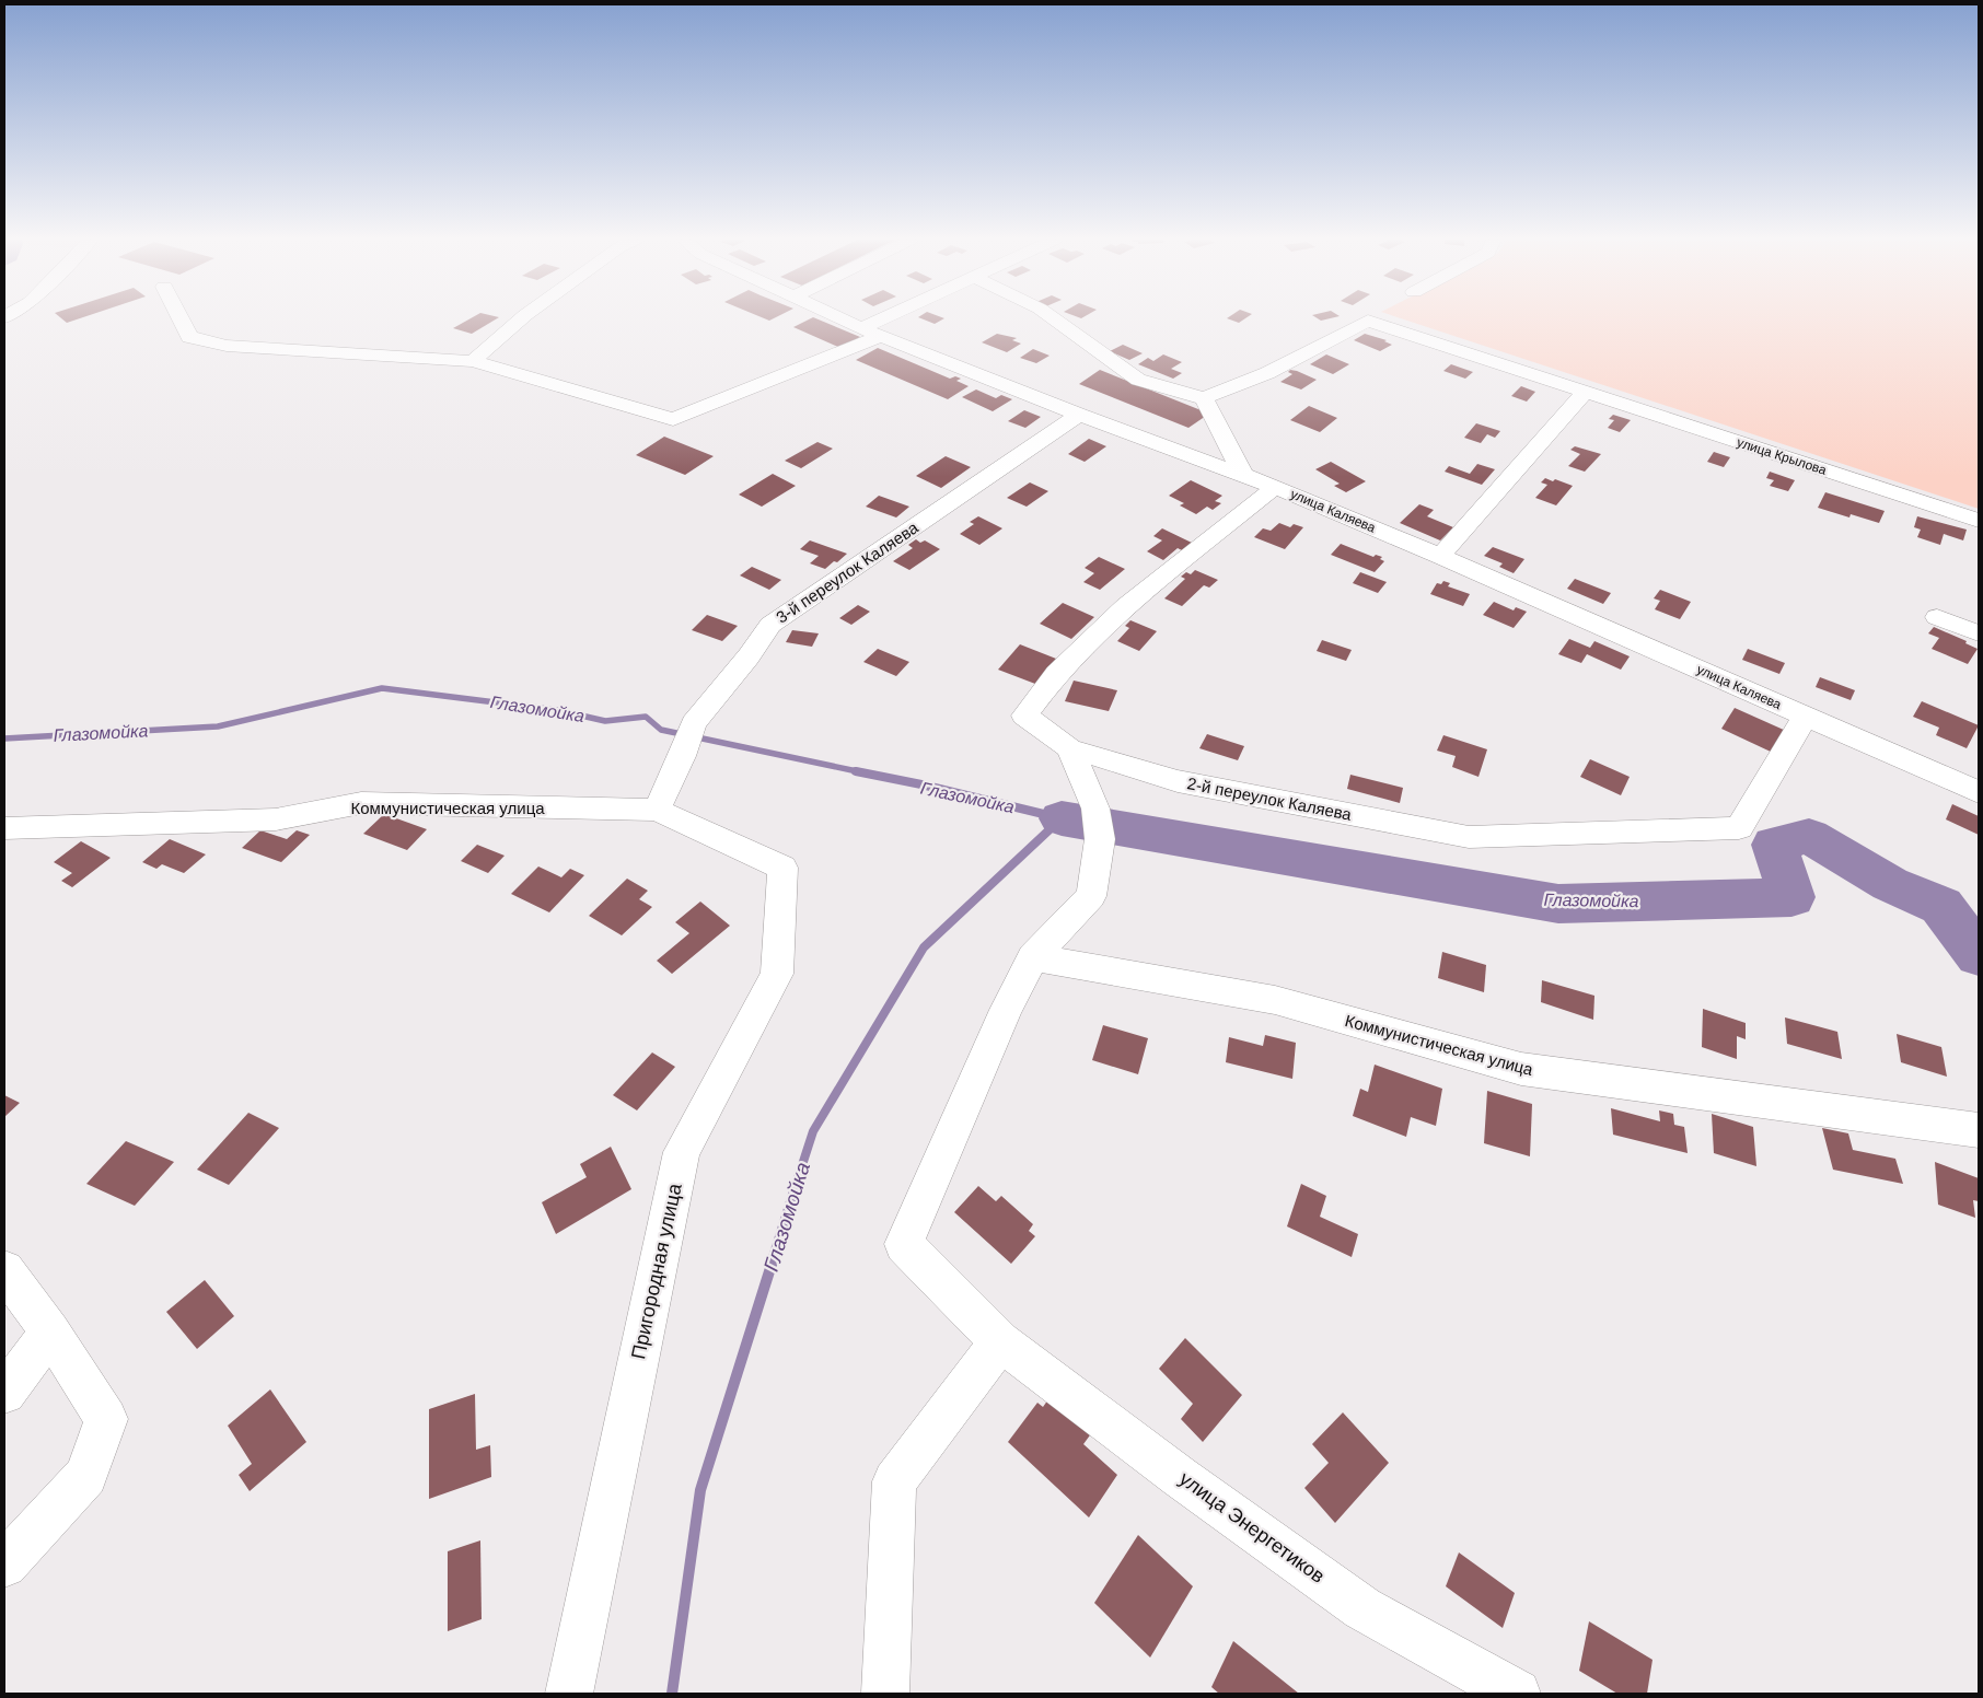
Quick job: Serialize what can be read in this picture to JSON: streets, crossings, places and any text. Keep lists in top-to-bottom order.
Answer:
{
  "streets": {
    "street": [
      "улица Крылова",
      "улица Каляева",
      "3-й переулок Каляева",
      "2-й переулок Каляева",
      "Коммунистическая улица",
      "Пригородная улица",
      "улица Энергетиков"
    ]
  },
  "crossings": [
    ["улица Каляева", "3-й переулок Каляева"],
    ["улица Каляева", "2-й переулок Каляева"],
    ["3-й переулок Каляева", "Коммунистическая улица"],
    ["Коммунистическая улица", "Пригородная улица"],
    ["Коммунистическая улица", "улица Энергетиков"]
  ],
  "water": ["Глазомойка"]
}
